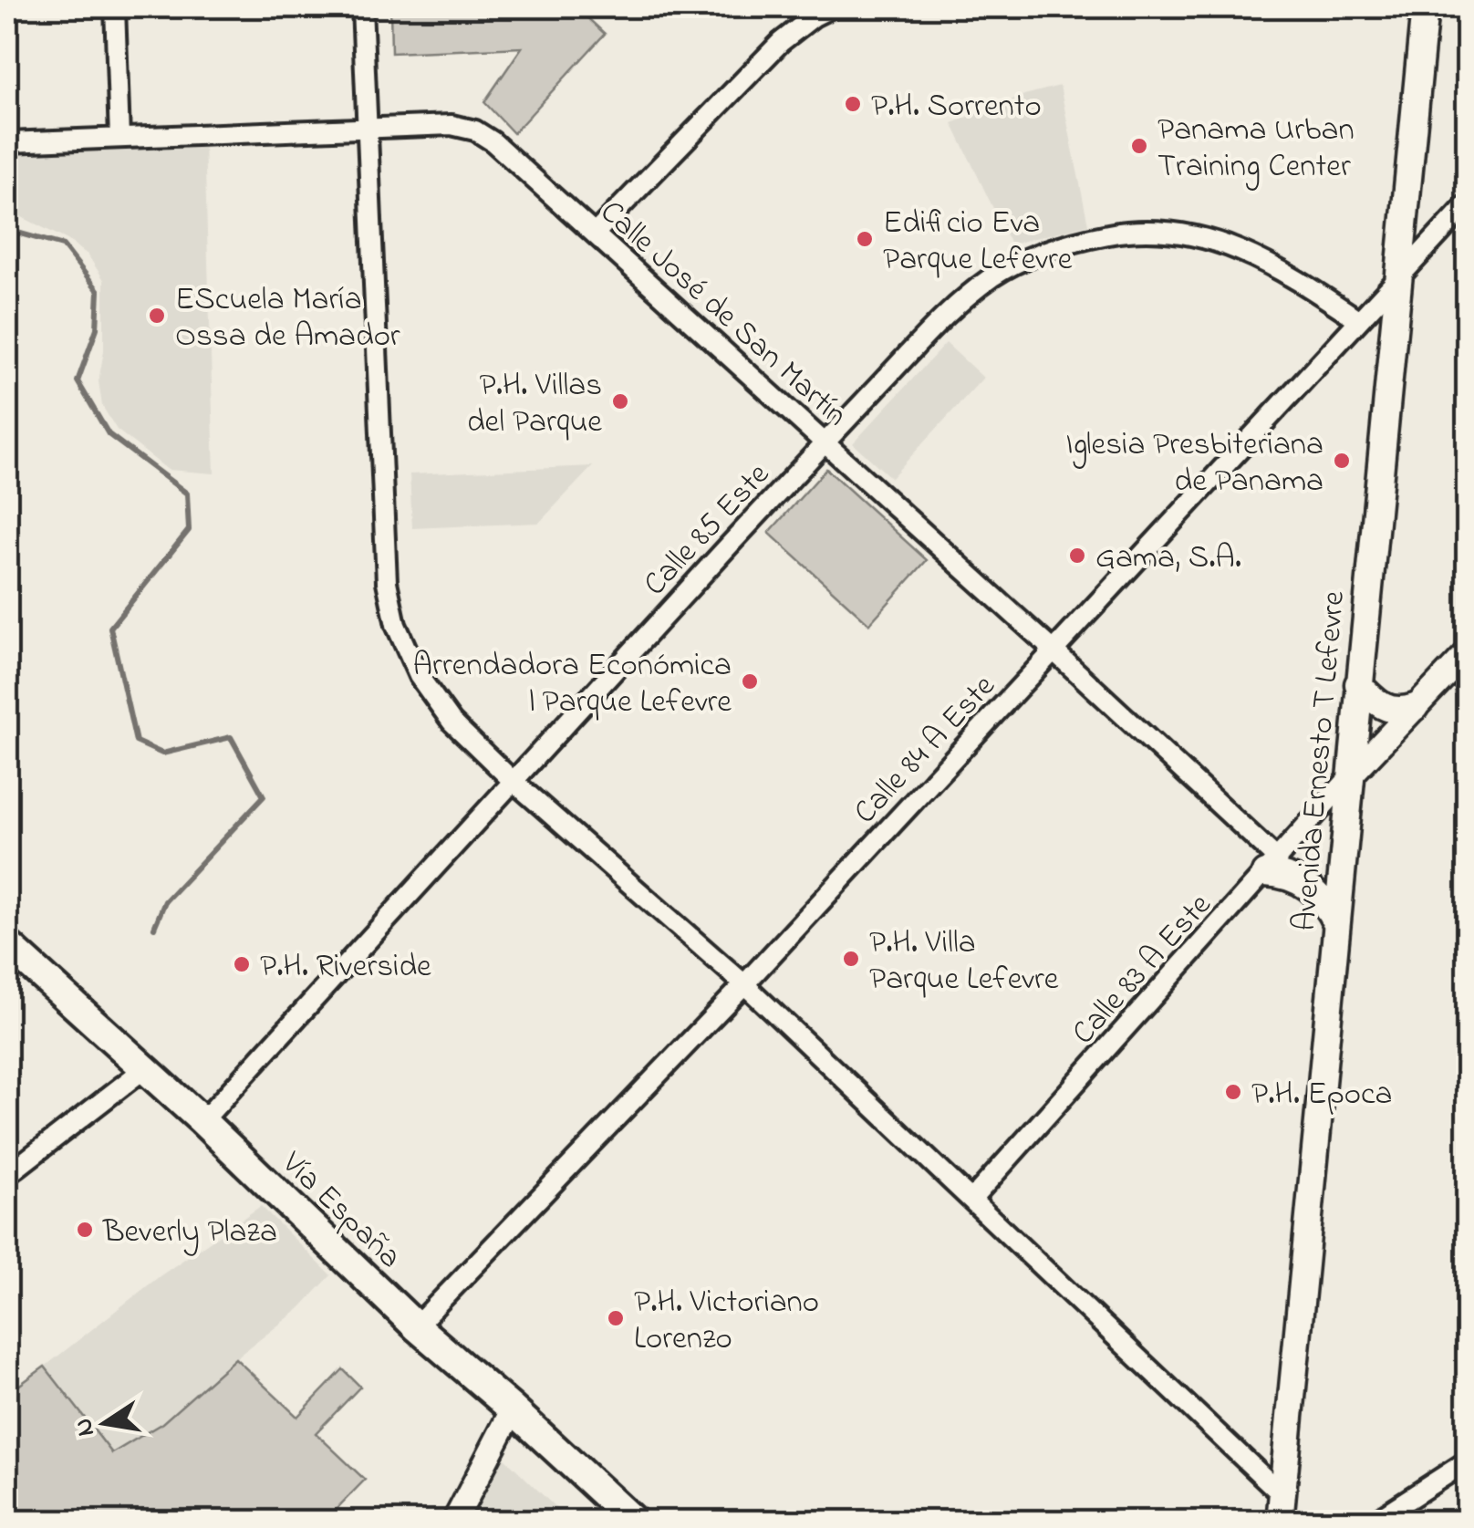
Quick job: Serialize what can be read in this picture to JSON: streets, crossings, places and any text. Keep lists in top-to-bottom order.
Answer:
{
  "streets": {
    "main road": ["Avenida Ernesto T Lefevre", "Vía España"],
    "street": [
      "Calle José de San Martín",
      "Calle 85 Este",
      "Calle 84 A Este",
      "Calle 83 A Este"
    ]
  },
  "crossings": [
    ["Calle José de San Martín", "Calle 85 Este"],
    ["Calle José de San Martín", "Calle 84 A Este"],
    ["Calle José de San Martín", "Calle 83 A Este"],
    ["Calle 85 Este", "Calle 84 A Este"],
    ["Calle 85 Este", "Vía España"],
    ["Calle 84 A Este", "Avenida Ernesto T Lefevre"],
    ["Calle 84 A Este", "Vía España"],
    ["Avenida Ernesto T Lefevre", "Calle 83 A Este"]
  ],
  "places": [
    "P.H. Sorrento",
    "Panama Urban Training Center",
    "Edificio Eva Parque Lefevre",
    "EScuela María Ossa de Amador",
    "P.H. Villas del Parque",
    "Iglesia Presbiteriana de Panama",
    "Gama, S.A.",
    "Arrendadora Económica | Parque Lefevre",
    "P.H. Villa Parque Lefevre",
    "P.H. Riverside",
    "P.H. Epoca",
    "Beverly Plaza",
    "P.H. Victoriano Lorenzo"
  ],
  "north": "left"
}
